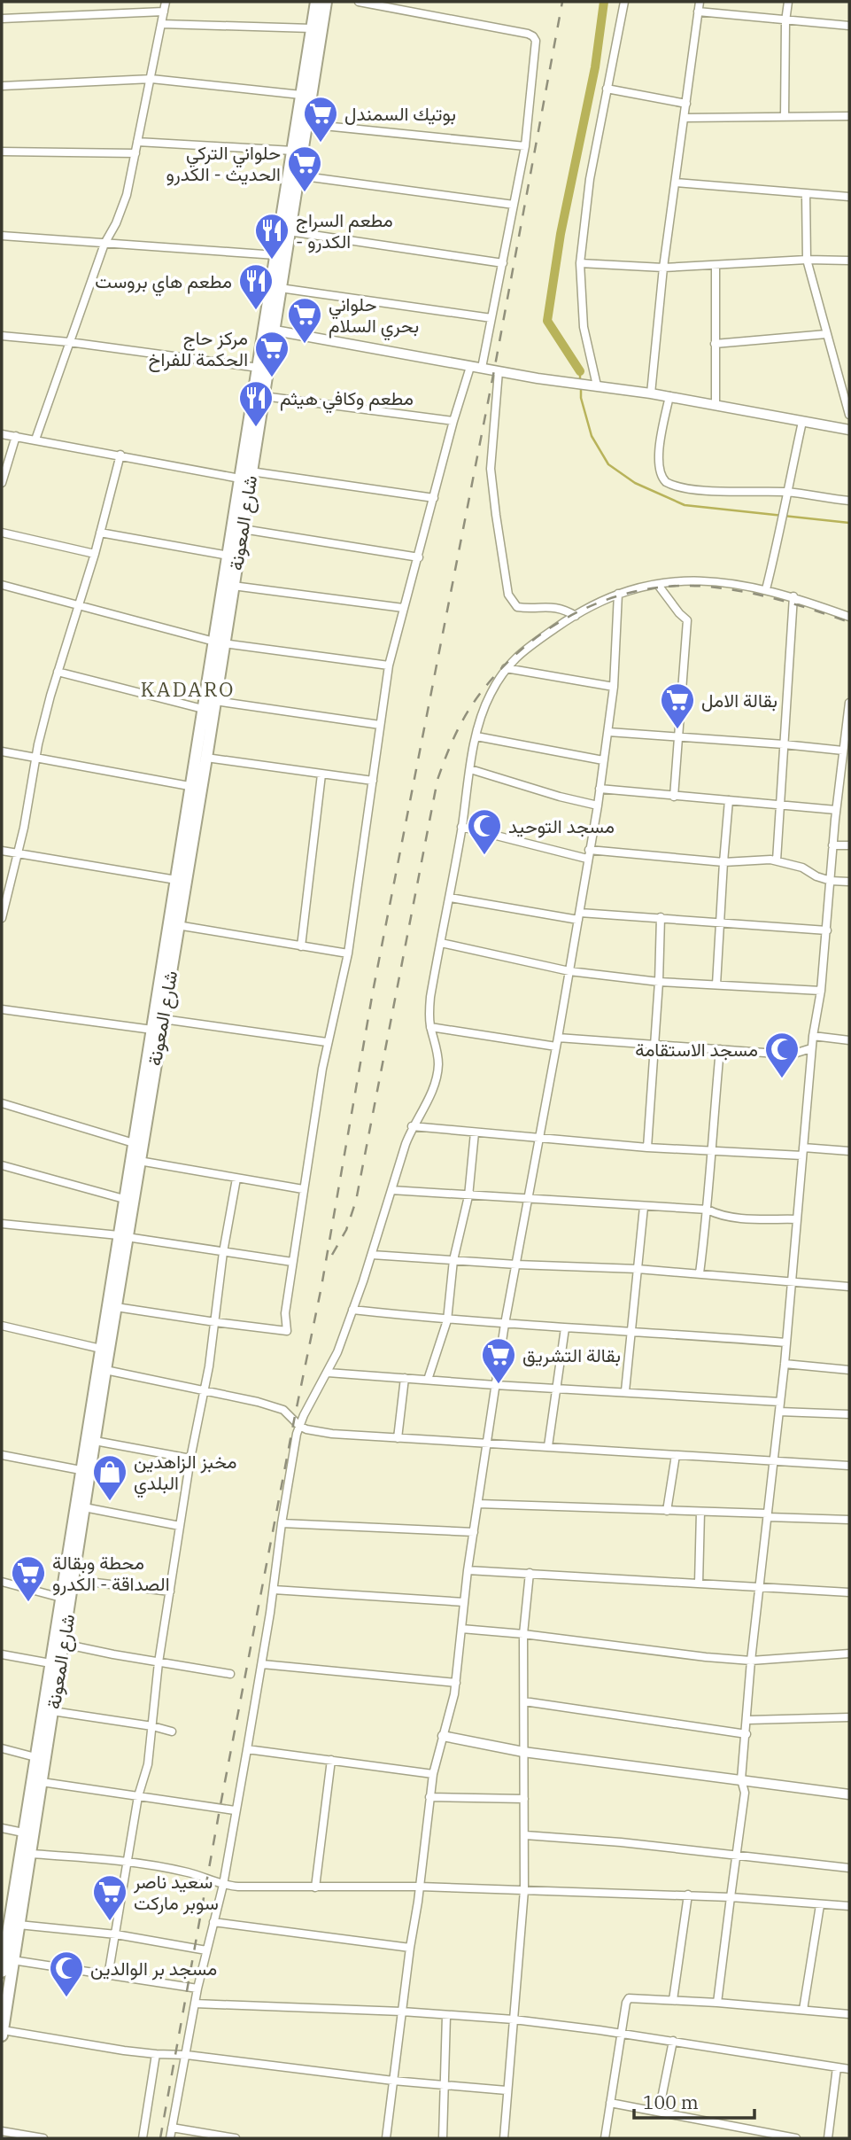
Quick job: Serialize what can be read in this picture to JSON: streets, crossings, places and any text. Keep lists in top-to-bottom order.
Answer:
{
  "streets": {
    "highway": ["شارع المعونة"]
  },
  "districts": ["KADARO"],
  "places": {
    "supermarket": [
      "بوتيك السمندل",
      "حلواني التركي الحديث - الكدرو",
      "حلواني بحري السلام",
      "مركز حاج الحكمة للفراخ",
      "بقالة الامل",
      "بقالة التشريق",
      "محطة وبقالة الصداقة - الكدرو",
      "سعيد ناصر سوبر ماركت"
    ],
    "restaurant": ["مطعم السراج - الكدرو", "مطعم هاي بروست", "مطعم وكافي هيثم"],
    "mosque": ["مسجد التوحيد", "مسجد الاستقامة", "مسجد بر الوالدين"],
    "shop": ["مخبز الزاهدين البلدي"]
  },
  "scale_bar": "100 m"
}
